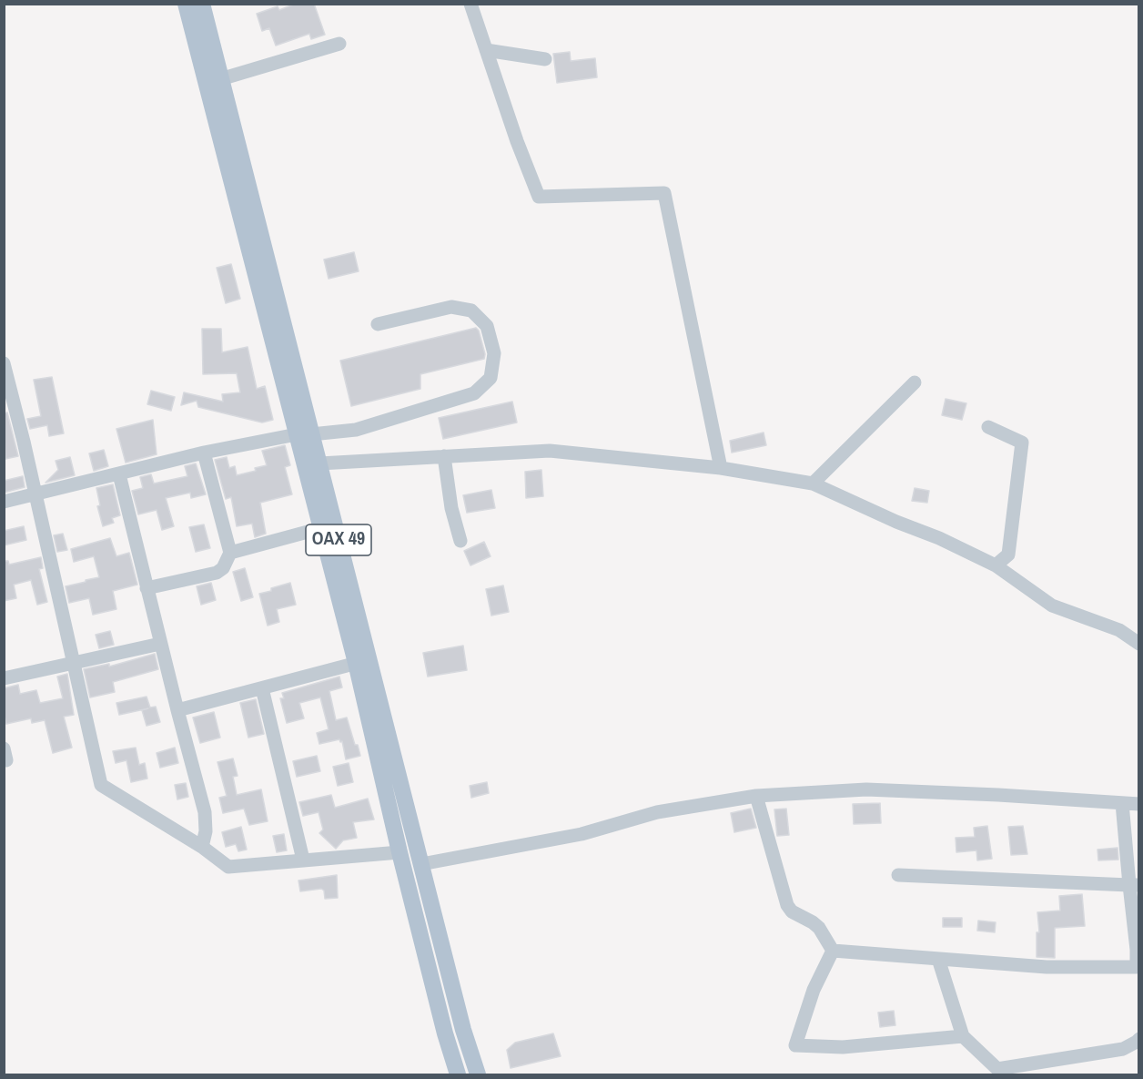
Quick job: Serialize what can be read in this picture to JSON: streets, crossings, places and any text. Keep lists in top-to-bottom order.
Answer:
{
  "streets": {
    "main road": ["OAX 49"]
  }
}
